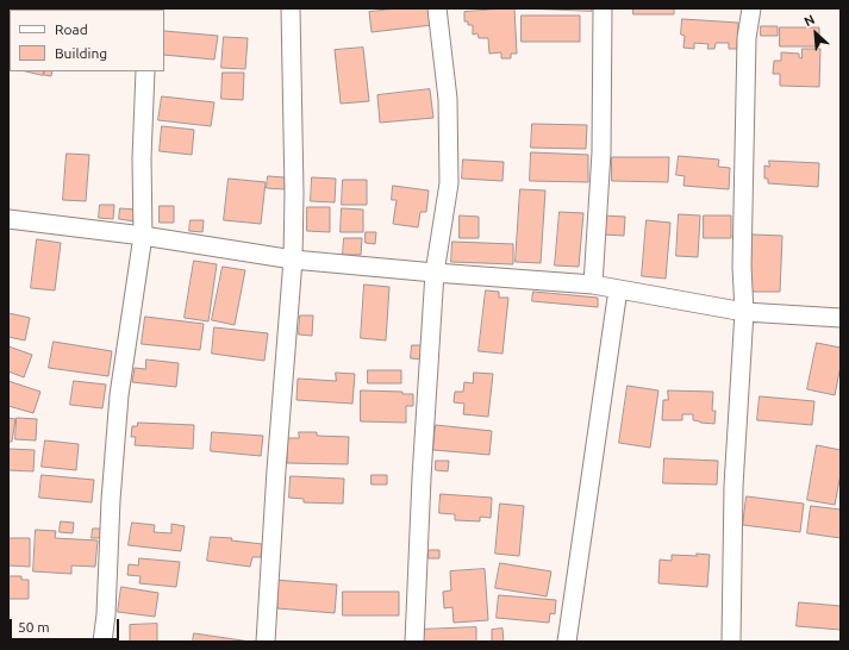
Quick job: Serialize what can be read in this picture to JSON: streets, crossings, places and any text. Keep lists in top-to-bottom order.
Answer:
{
  "legend": ["Road", "Building"],
  "scale_bar": "50 m",
  "north": "top left"
}
